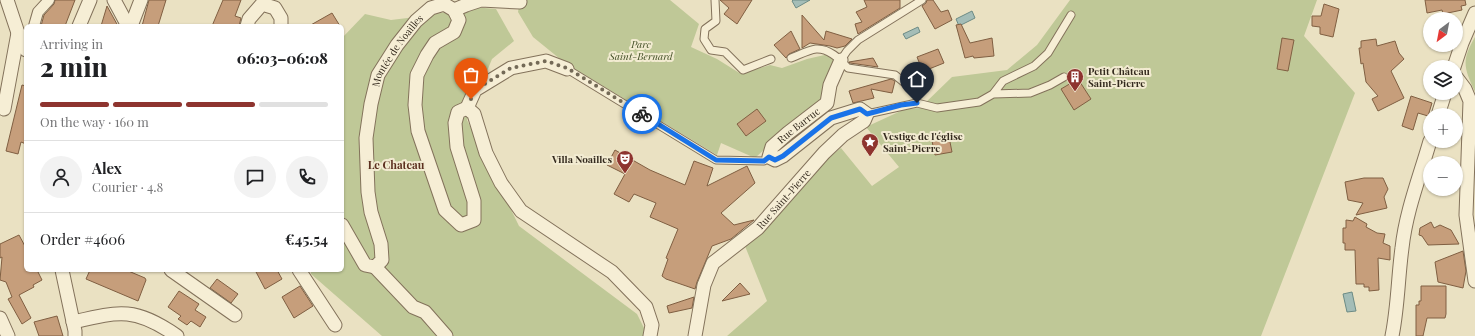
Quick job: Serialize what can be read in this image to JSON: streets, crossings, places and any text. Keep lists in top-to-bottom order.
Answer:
{
  "streets": {
    "street": ["Montée de Noailles", "Rue Barruc", "Rue Saint-Pierre"]
  },
  "crossings": [
    ["Rue Barruc", "Rue Saint-Pierre"]
  ],
  "districts": ["Le Chateau"],
  "parks": ["Parc Saint-Bernard"],
  "places": {
    "building": ["Petit Château Saint-Pierre"],
    "place": ["Vestige de l'église Saint-Pierre"],
    "theatre": ["Villa Noailles"]
  },
  "north": "bottom left",
  "page": {
    "map_buttons": ["+", "−"],
    "heading": ["2 min", "Arriving in", "06:03–06:08"],
    "panel": [
      "Alex",
      "Courier · 4.8",
      "Order #4606",
      "€45.54"
    ],
    "bar": "On the way · 160 m"
  }
}
